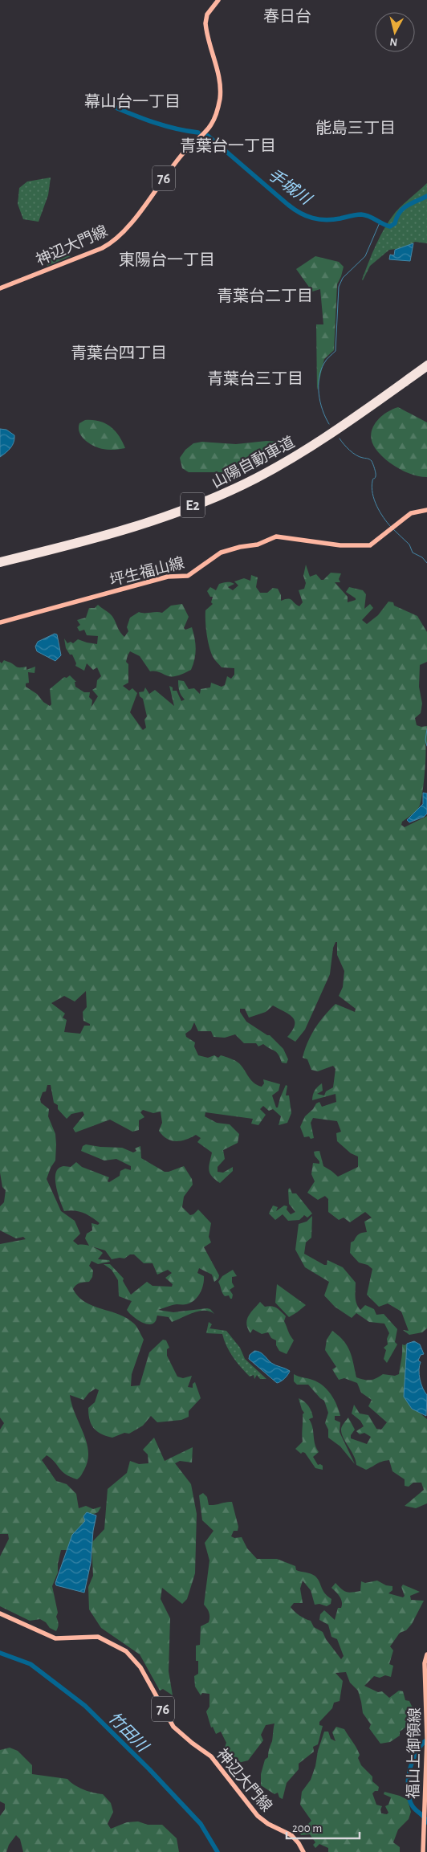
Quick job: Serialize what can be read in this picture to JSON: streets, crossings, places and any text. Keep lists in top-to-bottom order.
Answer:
{
  "streets": {
    "highway": ["山陽自動車道", "E2"],
    "main road": [
      "76",
      "神辺大門線",
      "坪生福山線",
      "福山上御領線"
    ]
  },
  "districts": [
    "春日台",
    "幕山台一丁目",
    "能島三丁目",
    "青葉台一丁目",
    "東陽台一丁目",
    "青葉台二丁目",
    "青葉台四丁目",
    "青葉台三丁目"
  ],
  "water": ["手城川", "竹田川"],
  "scale_bar": "200 m",
  "north": "bottom"
}
